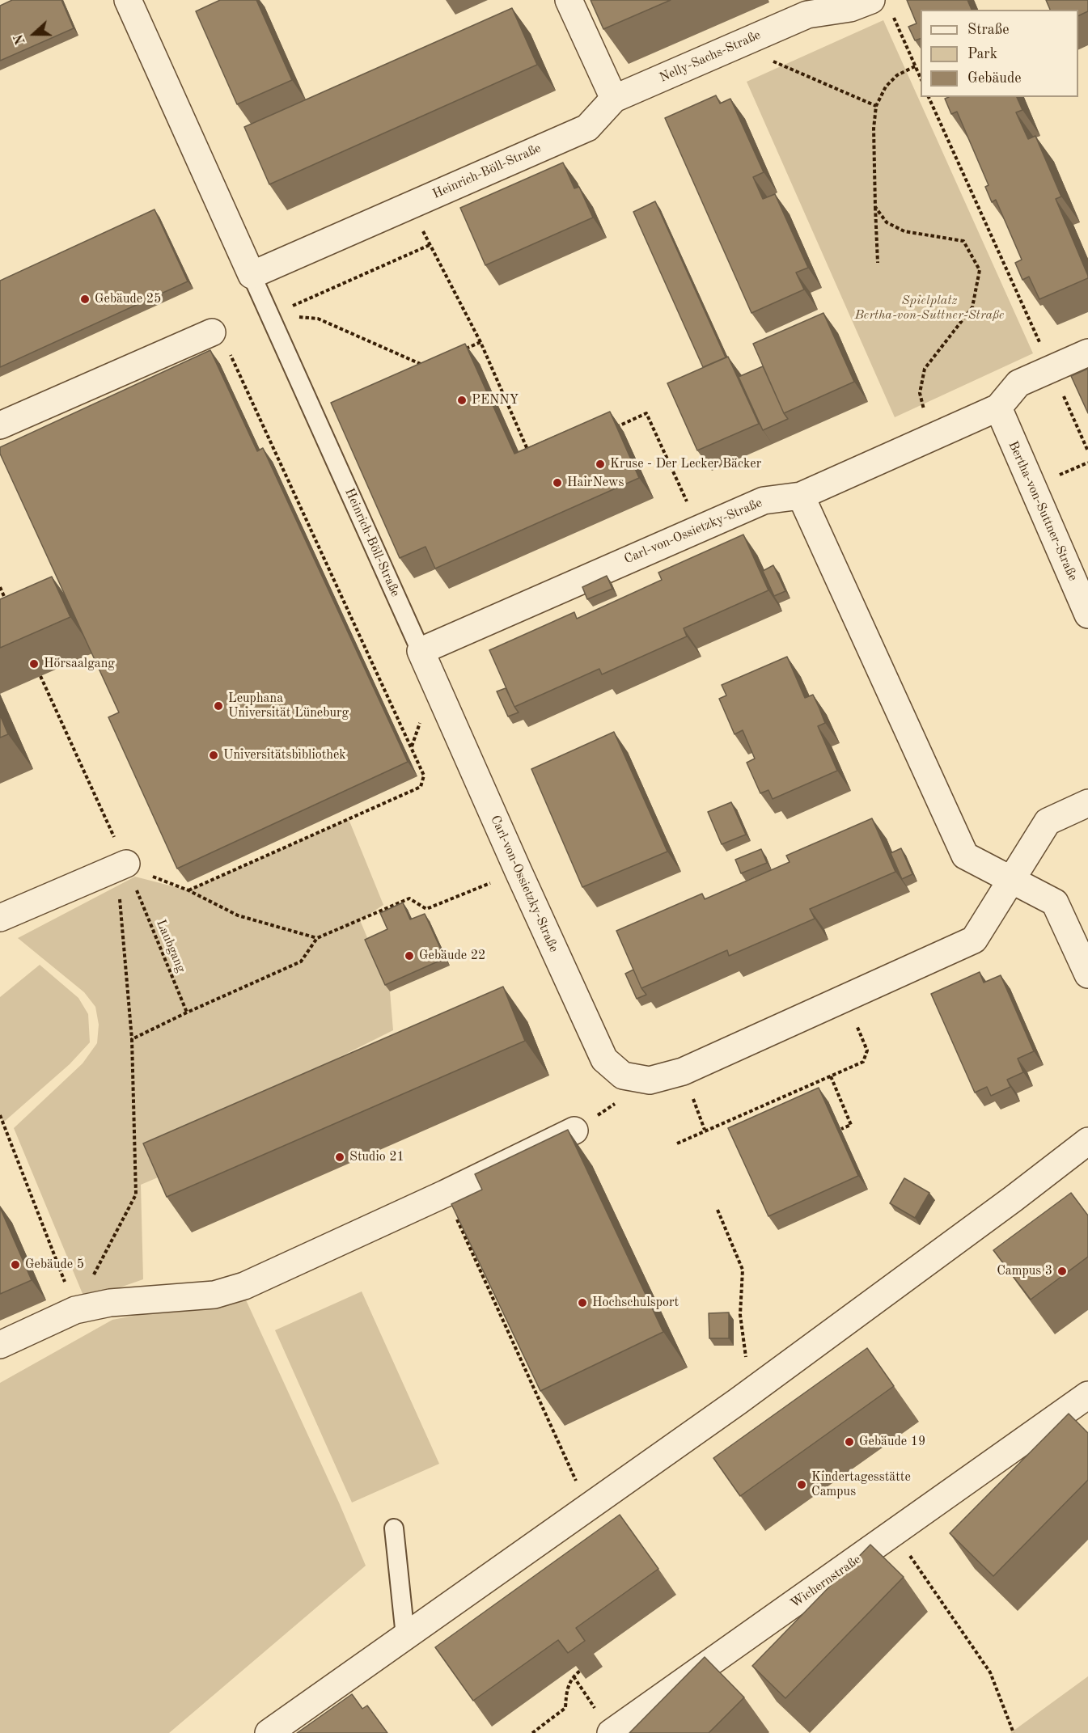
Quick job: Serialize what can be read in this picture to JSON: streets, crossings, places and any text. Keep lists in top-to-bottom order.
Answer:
{
  "streets": {
    "street": [
      "Nelly-Sachs-Straße",
      "Heinrich-Böll-Straße",
      "Bertha-von-Suttner-Straße",
      "Carl-von-Ossietzky-Straße",
      "Wichernstraße"
    ],
    "path": ["Laubgang"]
  },
  "crossings": [
    ["Nelly-Sachs-Straße", "Heinrich-Böll-Straße"],
    ["Heinrich-Böll-Straße", "Carl-von-Ossietzky-Straße"]
  ],
  "parks": ["Spielplatz Bertha-von-Suttner-Straße"],
  "places": [
    "Gebäude 25",
    "PENNY",
    "Kruse - Der Lecker Bäcker",
    "HairNews",
    "Hörsaalgang",
    "Leuphana Universität Lüneburg",
    "Universitätsbibliothek",
    "Gebäude 22",
    "Studio 21",
    "Gebäude 5",
    "Campus 3",
    "Hochschulsport",
    "Gebäude 19",
    "Kindertagesstätte Campus"
  ],
  "legend": ["Straße", "Park", "Gebäude"],
  "north": "left"
}
